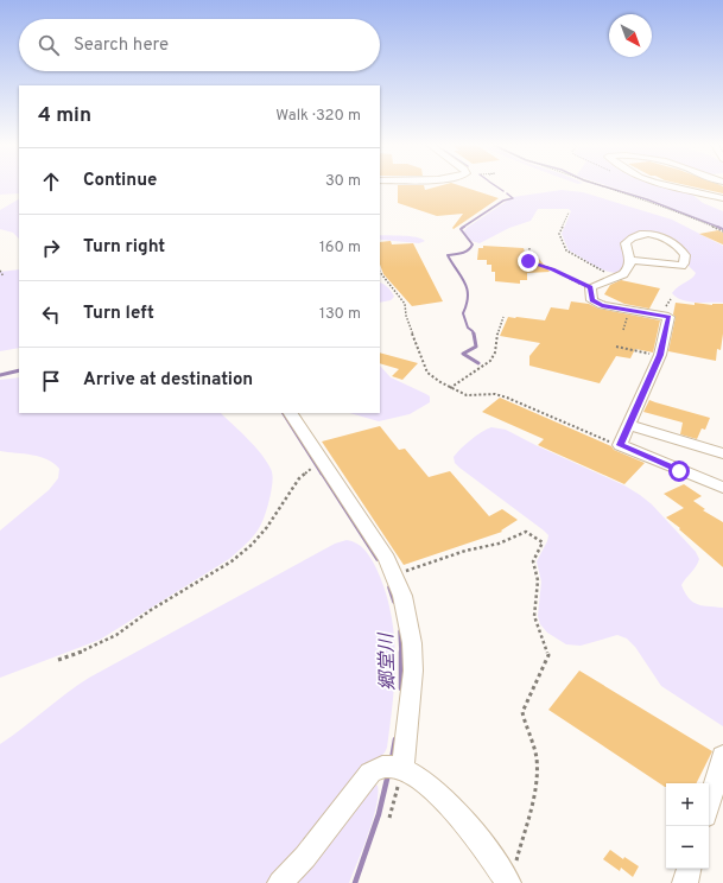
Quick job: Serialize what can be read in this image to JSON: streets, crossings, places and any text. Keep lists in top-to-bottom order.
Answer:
{
  "water": ["郷堂川"],
  "north": "bottom right",
  "page": {
    "search": "Search here",
    "heading": ["4 min", "Walk · 320 m"],
    "list": [
      ["Continue", "30 m"],
      ["Turn right", "160 m"],
      ["Turn left", "130 m"],
      "Arrive at destination"
    ],
    "map_buttons": ["+", "−"]
  }
}
